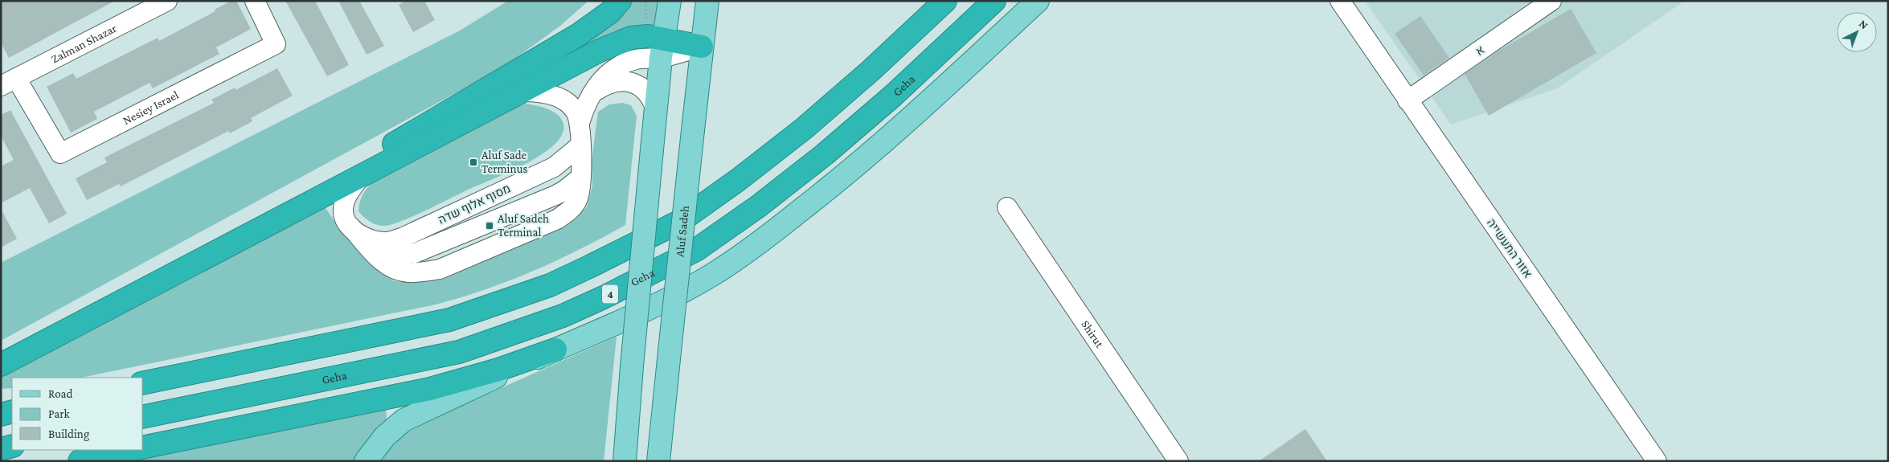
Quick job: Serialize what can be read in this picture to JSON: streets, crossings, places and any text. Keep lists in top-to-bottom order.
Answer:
{
  "streets": {
    "highway": ["Geha", "4"],
    "main road": ["Aluf Sadeh"],
    "street": [
      "Zalman Shazar",
      "א",
      "Nesiey Israel",
      "מסוף אלוף שדה",
      "אזור התעשייה",
      "Shirut"
    ]
  },
  "crossings": [
    ["Zalman Shazar", "Nesiey Israel"],
    ["א", "אזור התעשייה"]
  ],
  "places": {
    "transit": ["Aluf Sade Terminus", "Aluf Sadeh Terminal"]
  },
  "legend": ["Road", "Park", "Building"],
  "north": "top right"
}
